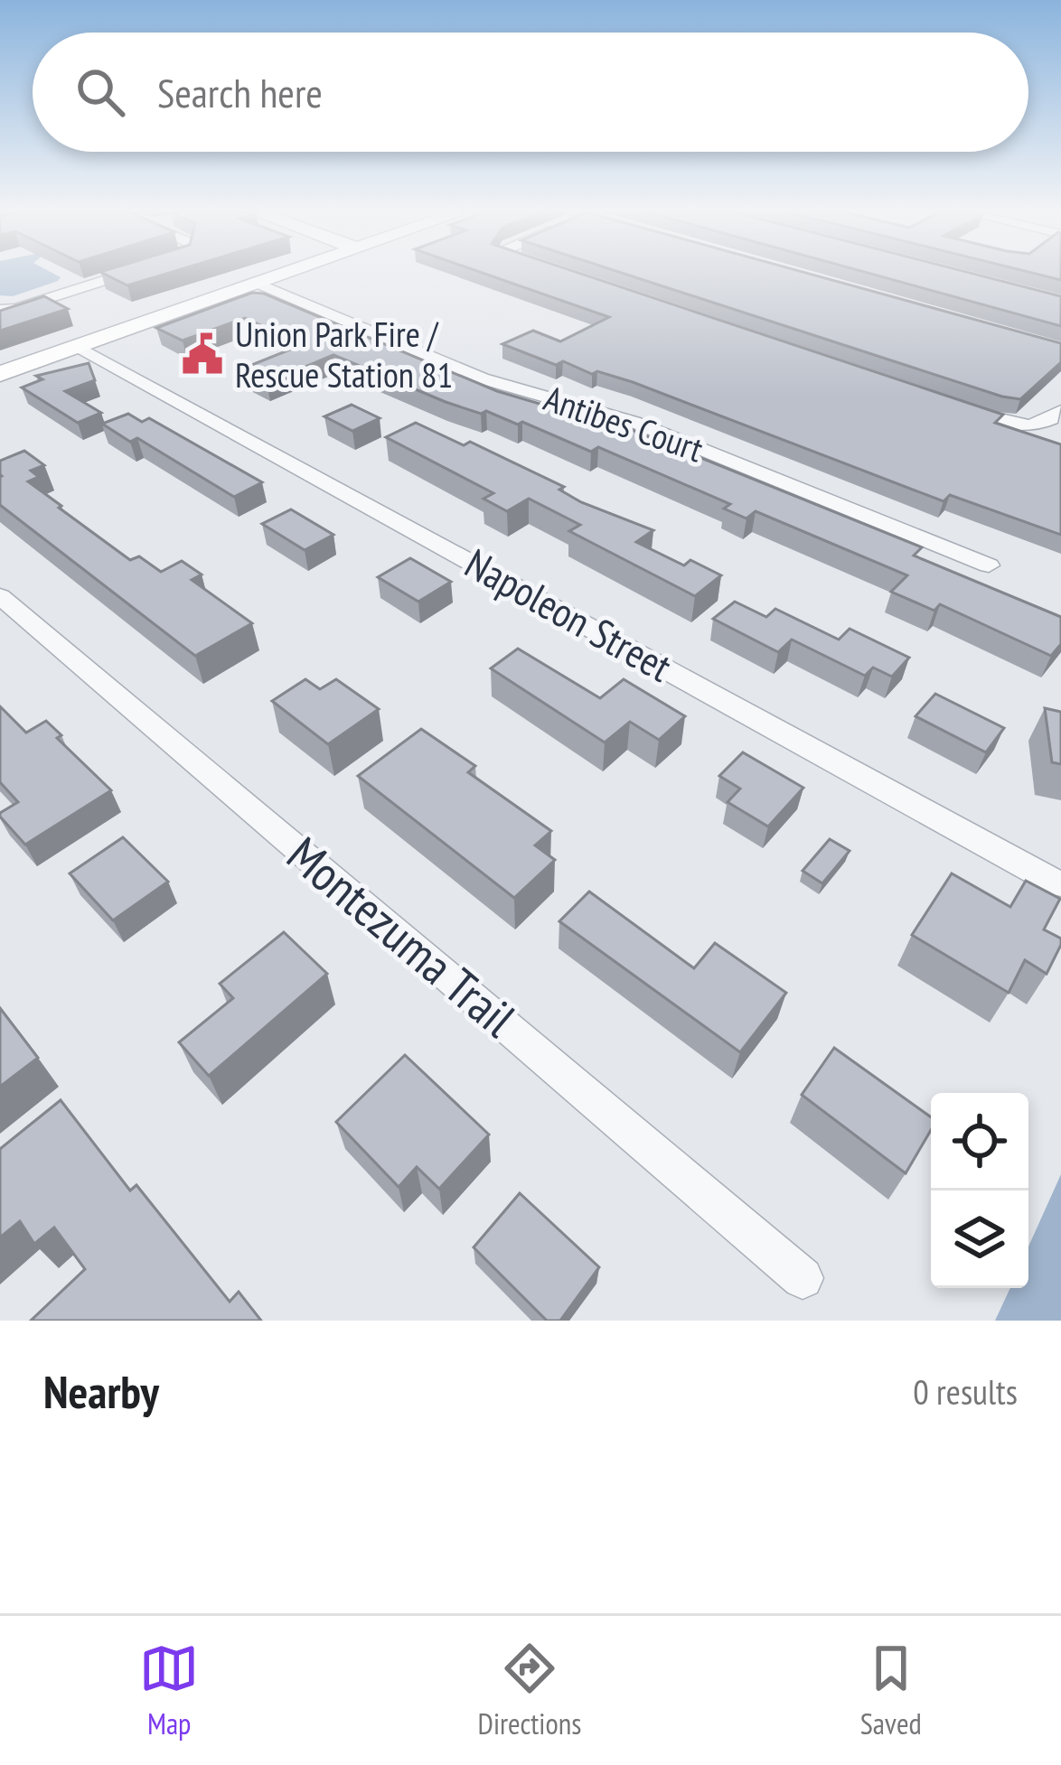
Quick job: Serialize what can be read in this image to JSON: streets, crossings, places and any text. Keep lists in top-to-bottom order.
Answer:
{
  "streets": {
    "street": ["Antibes Court", "Napoleon Street", "Montezuma Trail"]
  },
  "places": {
    "public building": ["Union Park Fire / Rescue Station 81"]
  },
  "page": {
    "search": "Search here",
    "heading": ["Nearby", "0 results"],
    "nav": ["Map", "Directions", "Saved"]
  }
}
